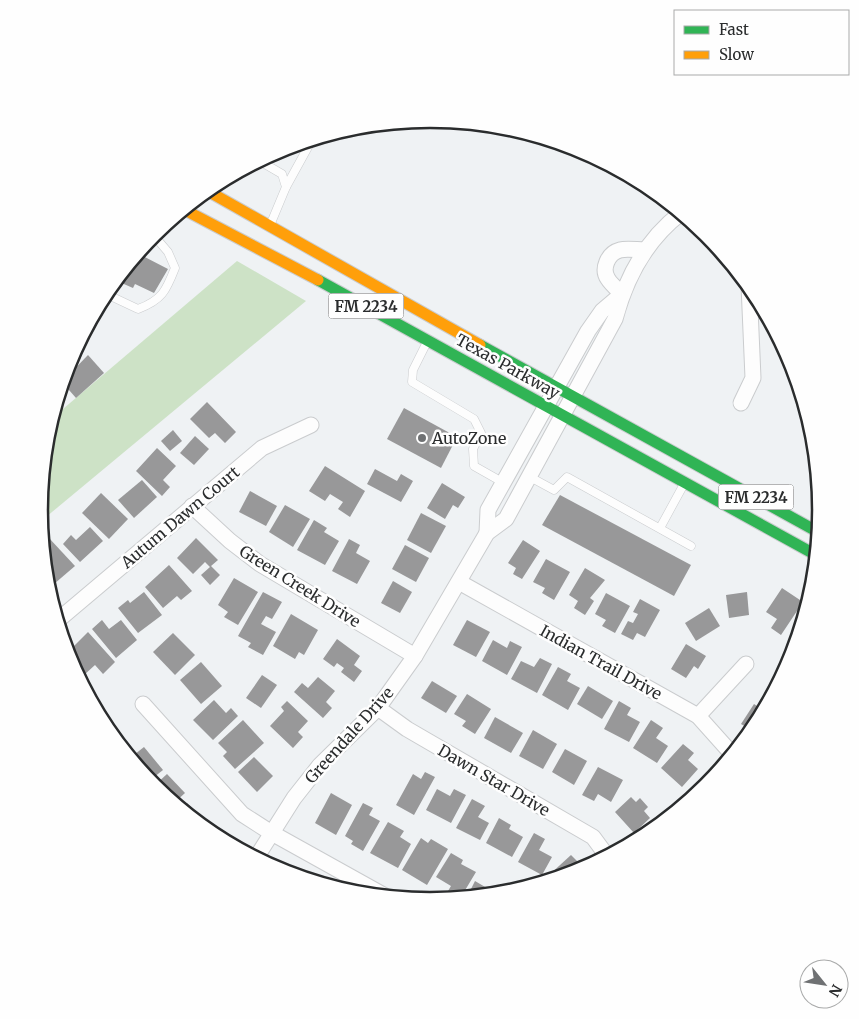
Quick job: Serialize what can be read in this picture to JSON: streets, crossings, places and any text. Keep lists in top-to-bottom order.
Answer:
{
  "streets": {
    "main road": ["FM 2234", "Texas Parkway"],
    "street": [
      "Autum Dawn Court",
      "Green Creek Drive",
      "Indian Trail Drive",
      "Greendale Drive",
      "Dawn Star Drive"
    ]
  },
  "crossings": [
    ["Texas Parkway", "Greendale Drive"],
    ["Autum Dawn Court", "Green Creek Drive"],
    ["Green Creek Drive", "Greendale Drive"],
    ["Indian Trail Drive", "Greendale Drive"],
    ["Greendale Drive", "Dawn Star Drive"]
  ],
  "places": ["AutoZone"],
  "legend": ["Fast", "Slow"],
  "north": "bottom right"
}
